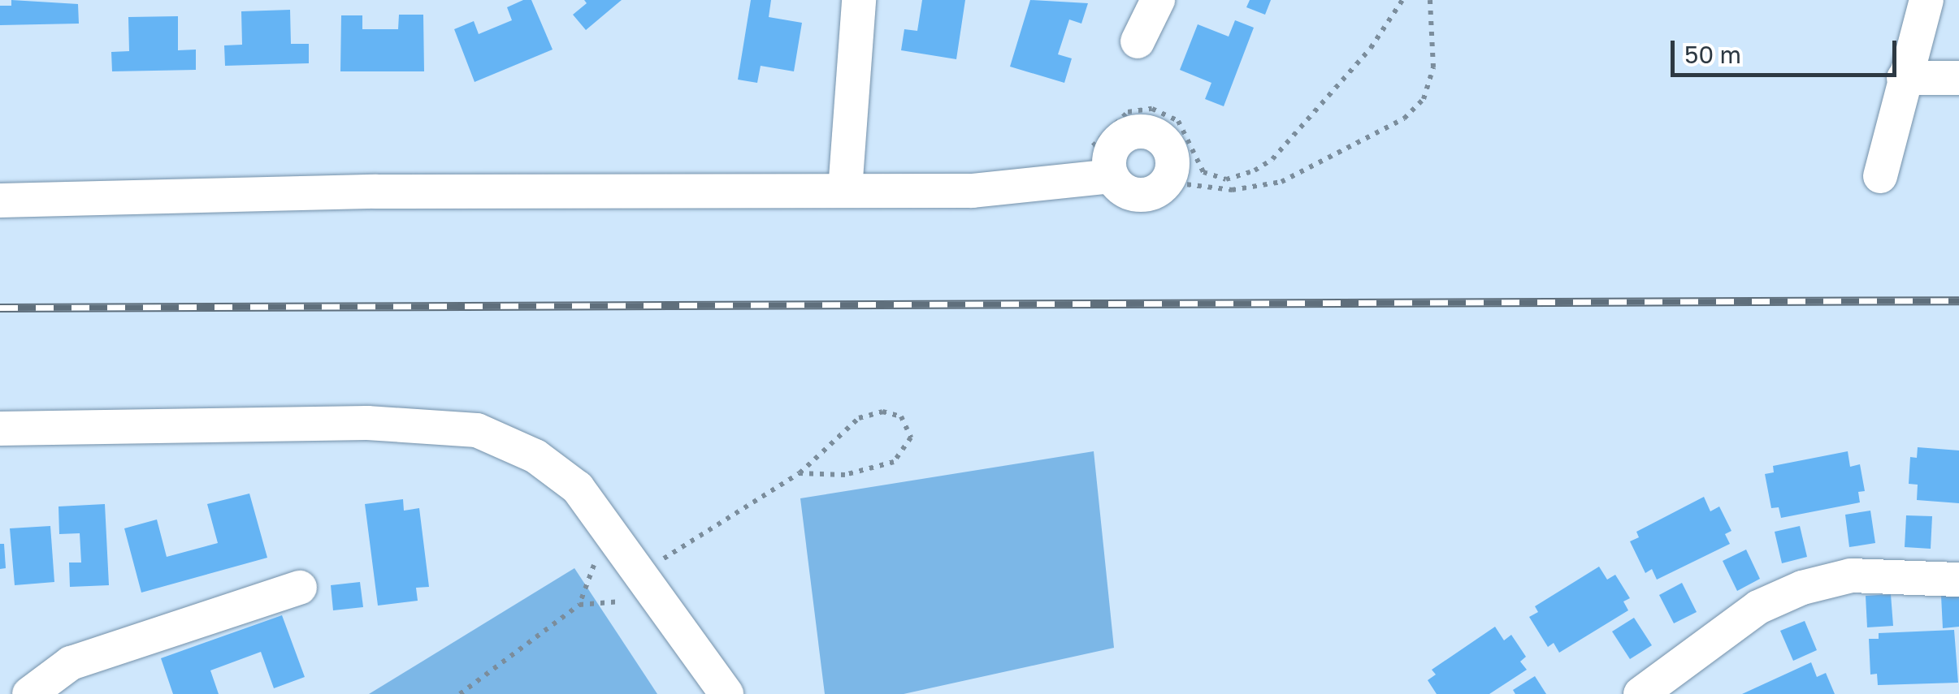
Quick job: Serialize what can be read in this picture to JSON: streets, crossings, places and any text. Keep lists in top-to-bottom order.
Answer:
{
  "scale_bar": "50 m"
}
